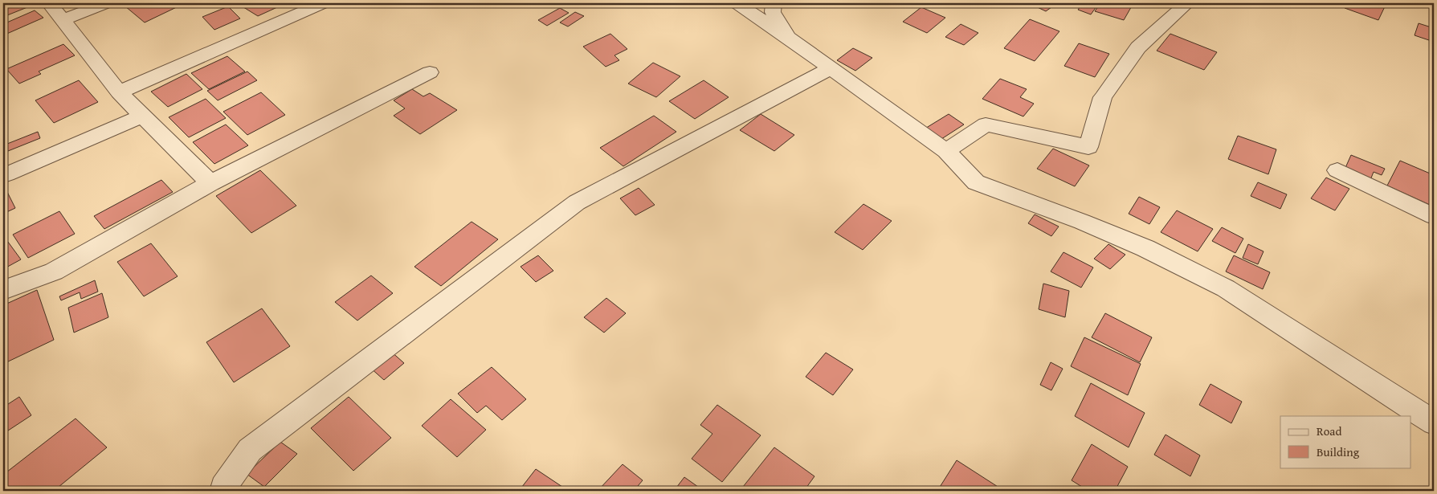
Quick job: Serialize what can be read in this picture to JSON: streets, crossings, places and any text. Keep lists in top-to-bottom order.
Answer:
{
  "legend": ["Road", "Building"]
}
